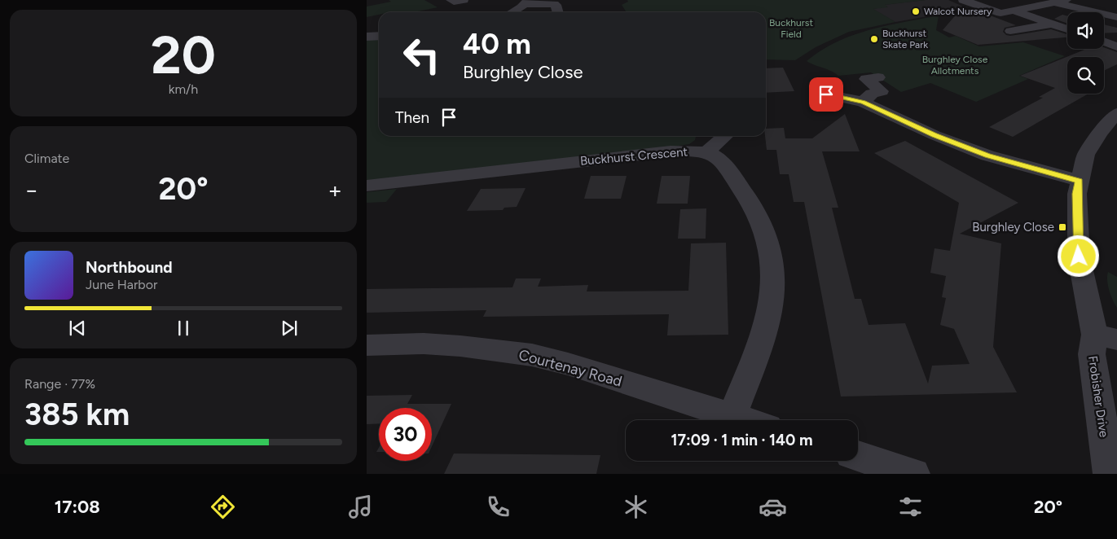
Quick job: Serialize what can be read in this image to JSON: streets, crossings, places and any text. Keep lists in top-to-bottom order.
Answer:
{
  "streets": {
    "street": ["Buckhurst Crescent", "Courtenay Road", "Frobisher Drive"]
  },
  "crossings": [
    ["Buckhurst Crescent", "Courtenay Road"]
  ],
  "parks": ["Buckhurst Field", "Burghley Close Allotments"],
  "places": {
    "other": ["Walcot Nursery", "Buckhurst Skate Park"],
    "transit": ["Burghley Close"]
  },
  "page": {
    "tile": [
      ["20", "km/h"],
      "Climate",
      ["Range · 77%", "385 km"]
    ],
    "turn": ["40 m", "Burghley Close"],
    "then": "Then",
    "heat": ["−", "20°", "+"],
    "song": ["Northbound", "June Harbor"],
    "limit": "30",
    "trip": "17:09 · 1 min · 140 m",
    "tabs": ["17:08", "20°"]
  }
}
